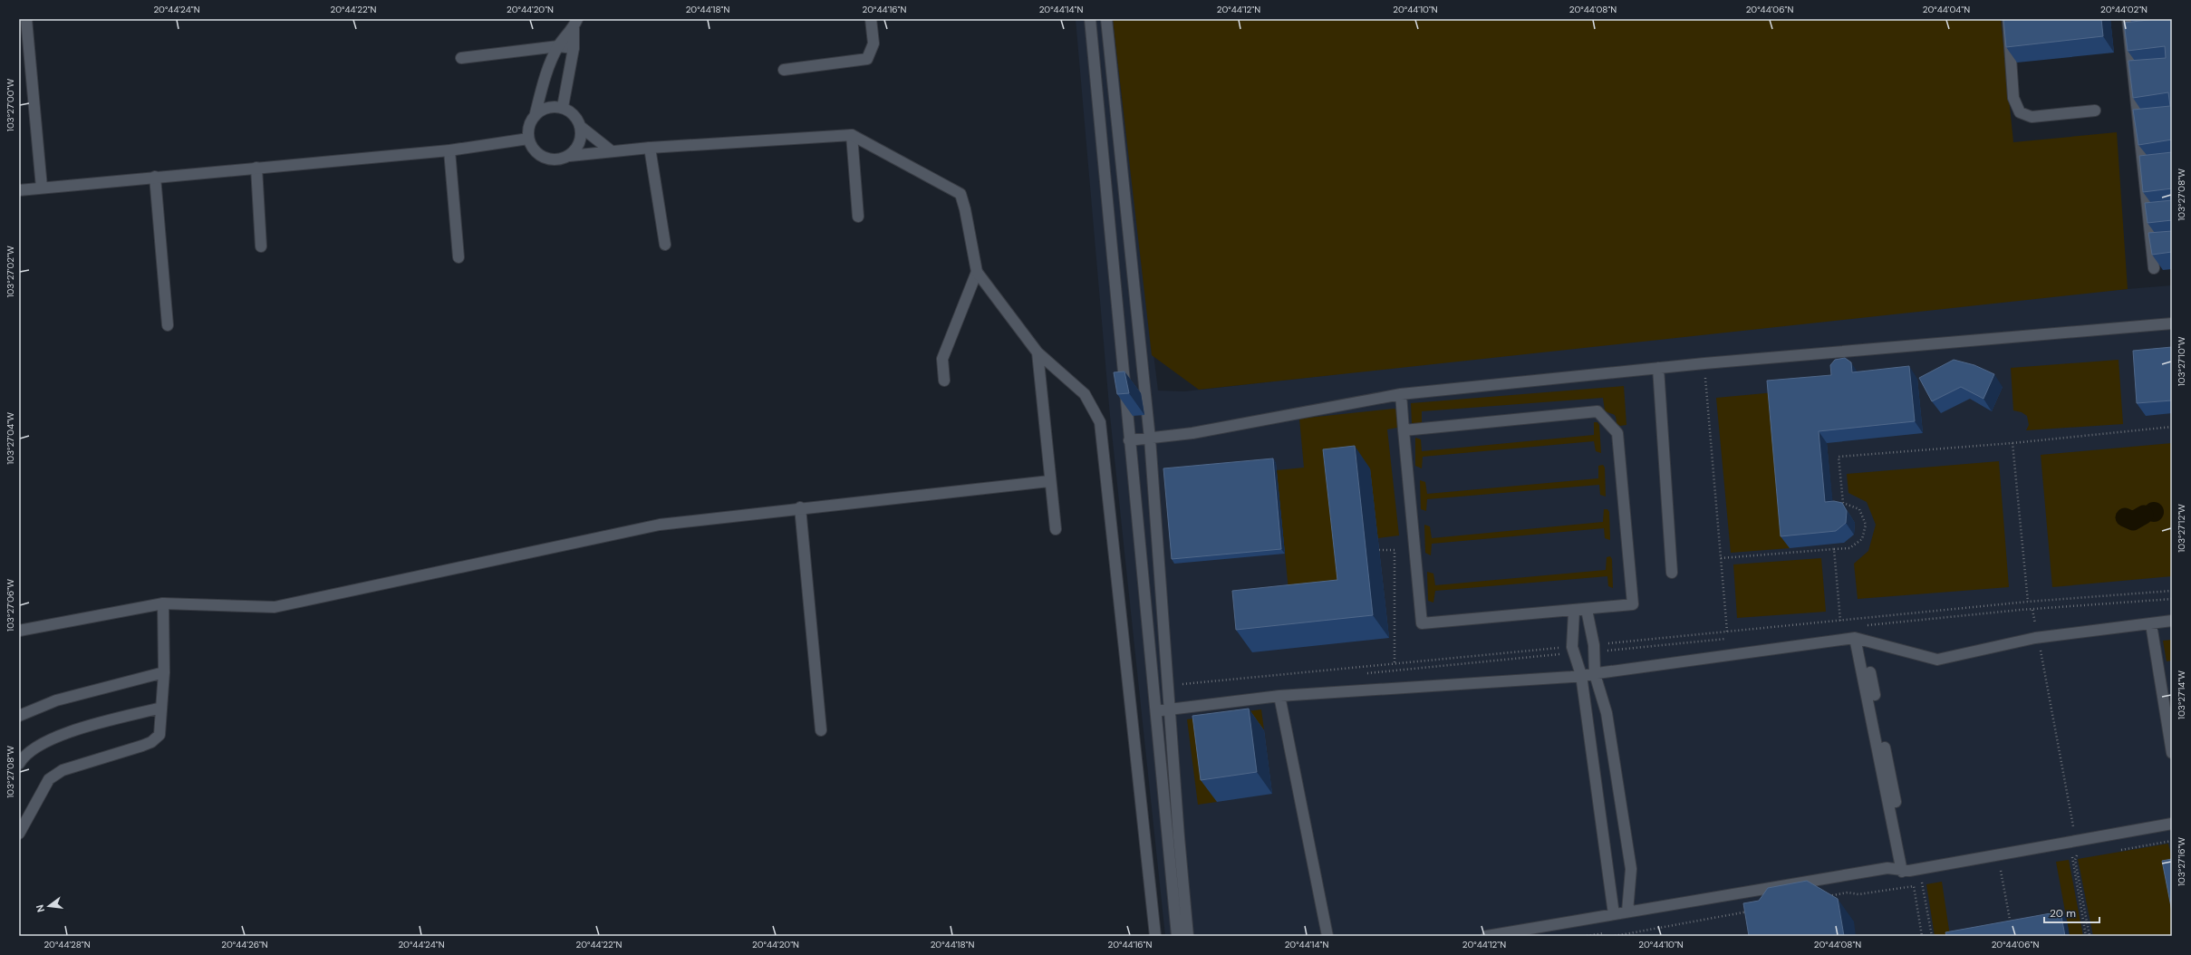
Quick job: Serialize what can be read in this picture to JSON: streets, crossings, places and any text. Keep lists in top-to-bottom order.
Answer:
{
  "scale_bar": "20 m",
  "north": "left",
  "coordinates": [
    "20°44'24\"N",
    "20°44'22\"N",
    "20°44'20\"N",
    "20°44'18\"N",
    "20°44'16\"N",
    "20°44'14\"N",
    "20°44'12\"N",
    "20°44'10\"N",
    "20°44'08\"N",
    "20°44'06\"N",
    "20°44'04\"N",
    "20°44'02\"N",
    "103°27'00\"W",
    "103°27'08\"W",
    "103°27'02\"W",
    "103°27'10\"W",
    "103°27'04\"W",
    "103°27'12\"W",
    "103°27'06\"W",
    "103°27'14\"W",
    "103°27'16\"W",
    "20°44'28\"N",
    "20°44'26\"N"
  ]
}
